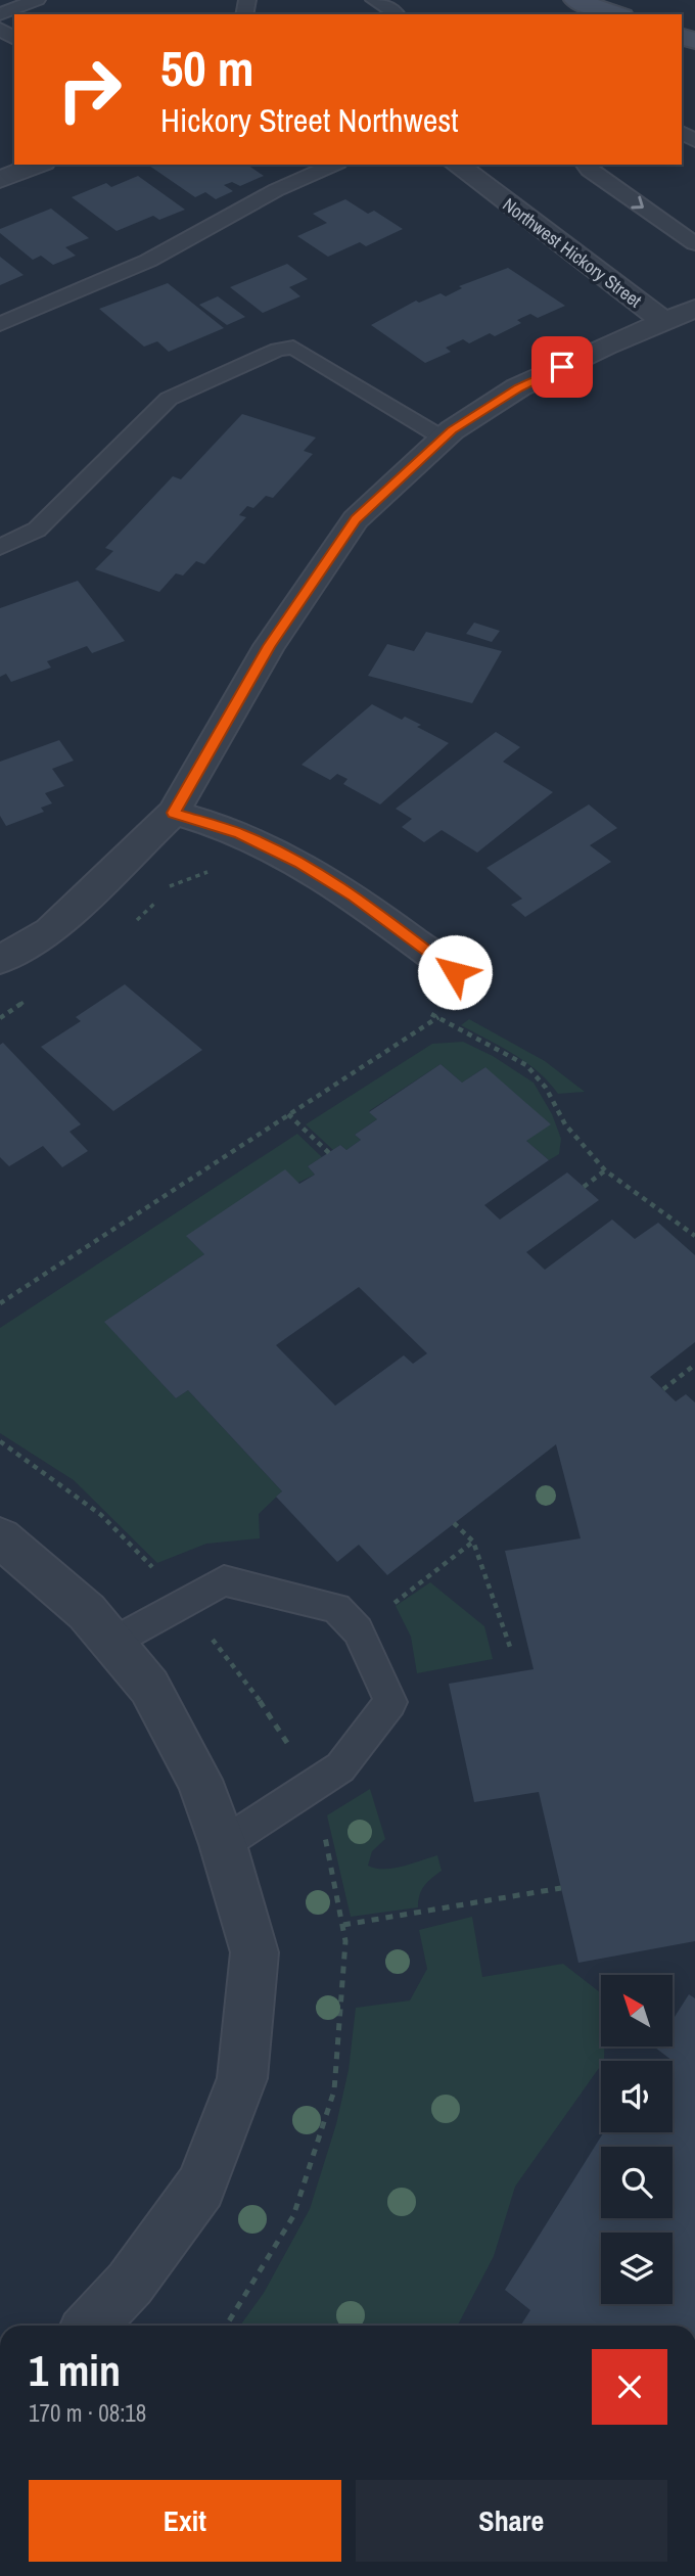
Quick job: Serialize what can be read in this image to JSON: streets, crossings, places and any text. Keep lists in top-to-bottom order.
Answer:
{
  "streets": {
    "street": ["Northwest Hickory Street"]
  },
  "north": "top left",
  "page": {
    "turn": ["50 m", "Hickory Street Northwest"],
    "heading": ["1 min", "170 m · 08:18"],
    "buttons": ["Exit", "Share"]
  }
}
